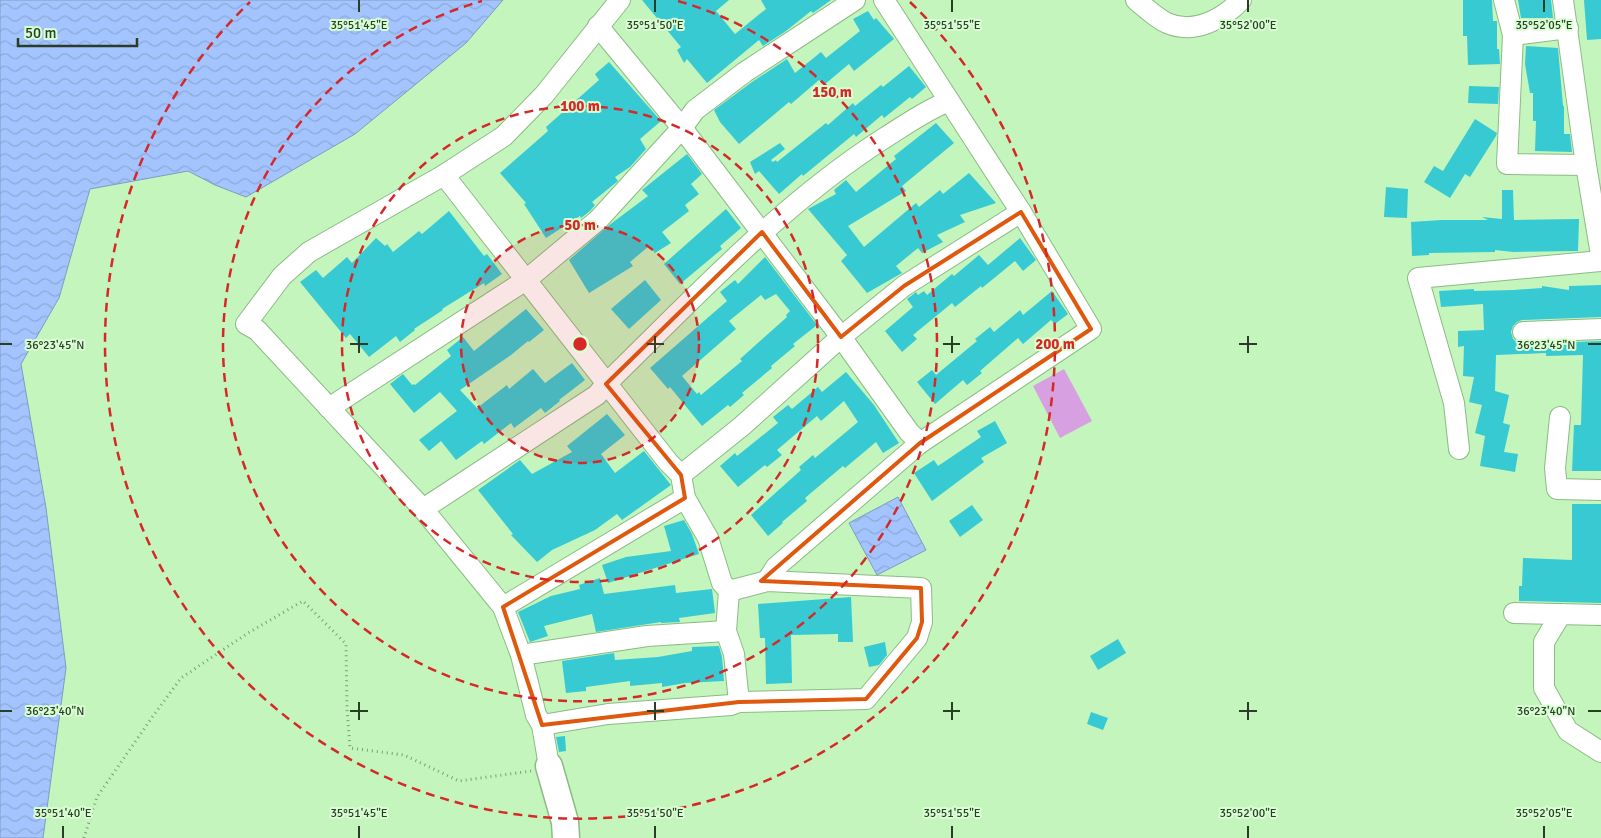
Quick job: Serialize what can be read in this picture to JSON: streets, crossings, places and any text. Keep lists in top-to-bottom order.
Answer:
{
  "scale_bar": "50 m",
  "coordinates": [
    "35°51'45\"E",
    "35°51'50\"E",
    "35°51'55\"E",
    "35°52'00\"E",
    "35°52'05\"E",
    "36°23'45\"N",
    "36°23'40\"N",
    "35°51'40\"E"
  ],
  "rings": [
    "150 m",
    "100 m",
    "50 m",
    "200 m"
  ]
}
